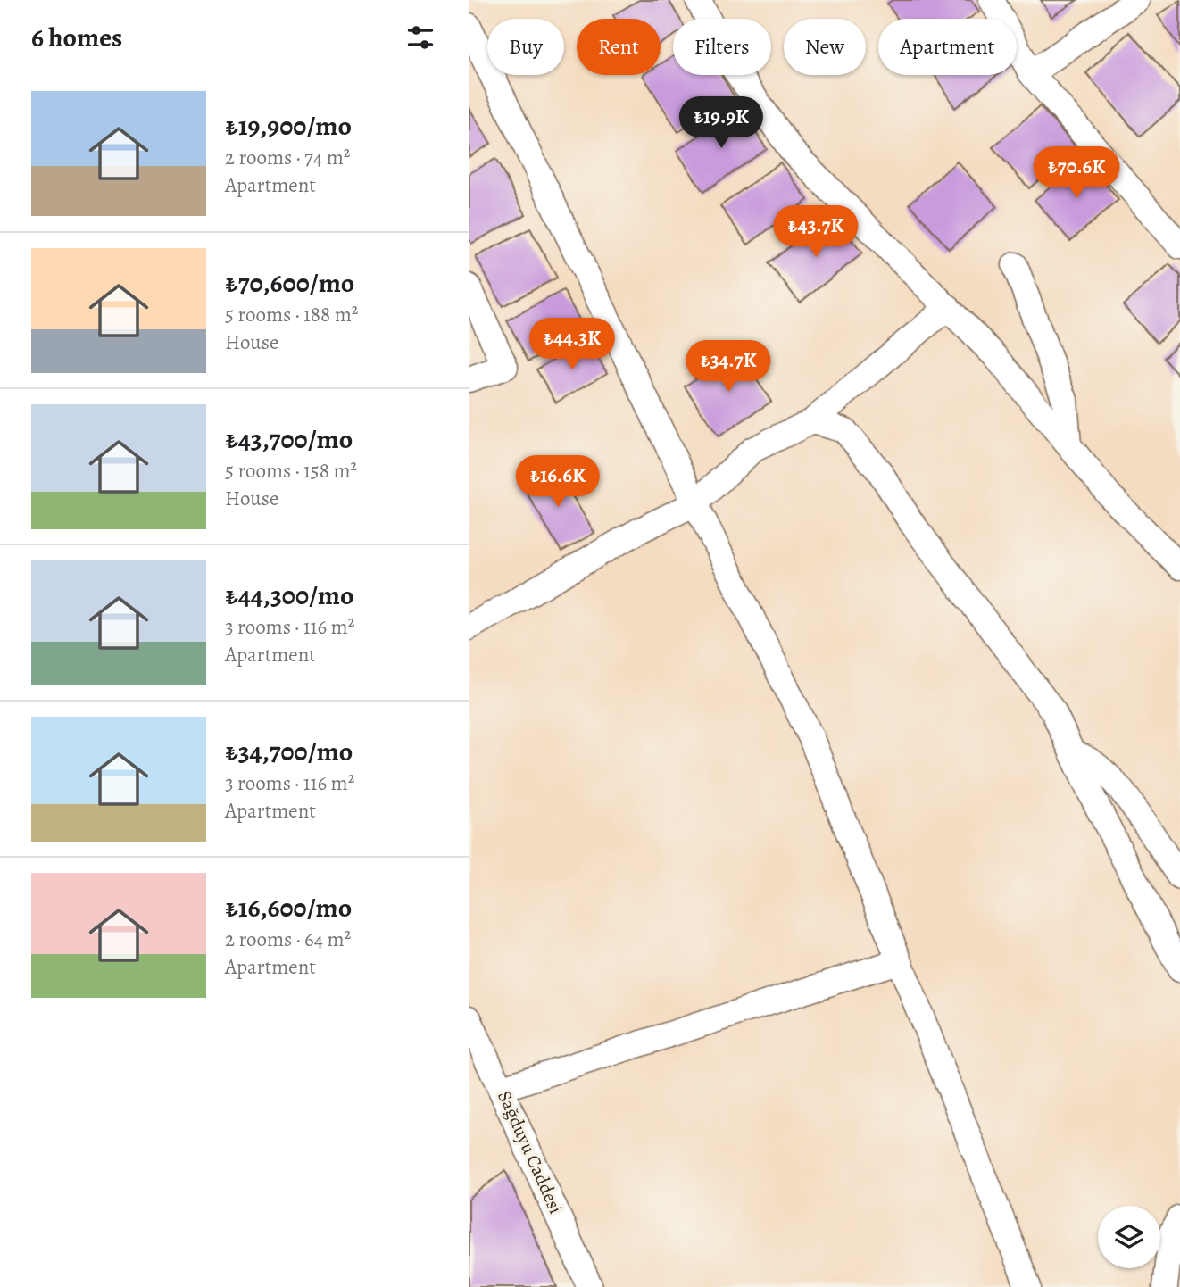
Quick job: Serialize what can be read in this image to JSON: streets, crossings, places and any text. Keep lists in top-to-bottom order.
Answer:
{
  "streets": {
    "street": ["Sağduyu Caddesi"]
  },
  "page": {
    "heading": "6 homes",
    "chip": [
      "Buy",
      "Rent",
      "Filters",
      "New",
      "Apartment"
    ],
    "list": [
      {
        "name": "₺19,900/mo",
        "note": "2 rooms · 74 m² · Apartment"
      },
      {
        "name": "₺70,600/mo",
        "note": "5 rooms · 188 m² · House"
      },
      {
        "name": "₺43,700/mo",
        "note": "5 rooms · 158 m² · House"
      },
      {
        "name": "₺44,300/mo",
        "note": "3 rooms · 116 m² · Apartment"
      },
      {
        "name": "₺34,700/mo",
        "note": "3 rooms · 116 m² · Apartment"
      },
      {
        "name": "₺16,600/mo",
        "note": "2 rooms · 64 m² · Apartment"
      }
    ],
    "price": [
      "₺19.9K",
      "₺70.6K",
      "₺43.7K",
      "₺44.3K",
      "₺34.7K",
      "₺16.6K"
    ]
  }
}
